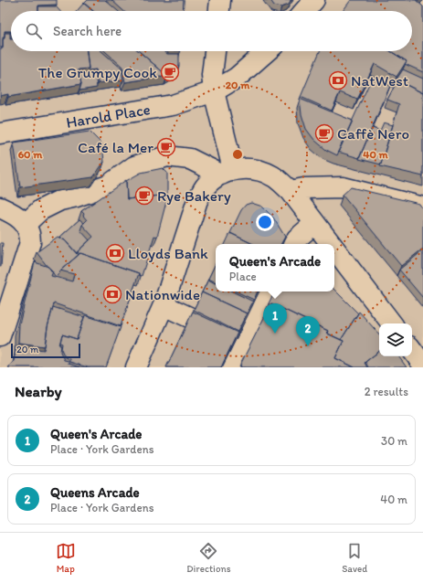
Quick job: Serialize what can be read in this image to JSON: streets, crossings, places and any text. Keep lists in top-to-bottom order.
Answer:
{
  "streets": {
    "street": ["Harold Place"]
  },
  "places": {
    "cafe": [
      "The Grumpy Cook",
      "Caffè Nero",
      "Café la Mer",
      "Rye Bakery"
    ],
    "bank": ["NatWest", "Lloyds Bank", "Nationwide"]
  },
  "scale_bar": "20 m",
  "page": {
    "search": "Search here",
    "popup": ["Queen's Arcade", "Place"],
    "pins": ["1", "2"],
    "scale": "20 m",
    "heading": ["Nearby", "2 results"],
    "list": [
      {
        "mark": "1",
        "name": "Queen's Arcade",
        "note": "Place · York Gardens",
        "value": "30 m"
      },
      {
        "mark": "2",
        "name": "Queens Arcade",
        "note": "Place · York Gardens",
        "value": "40 m"
      }
    ],
    "nav": ["Map", "Directions", "Saved"]
  },
  "rings": ["20 m", "40 m", "60 m"]
}
